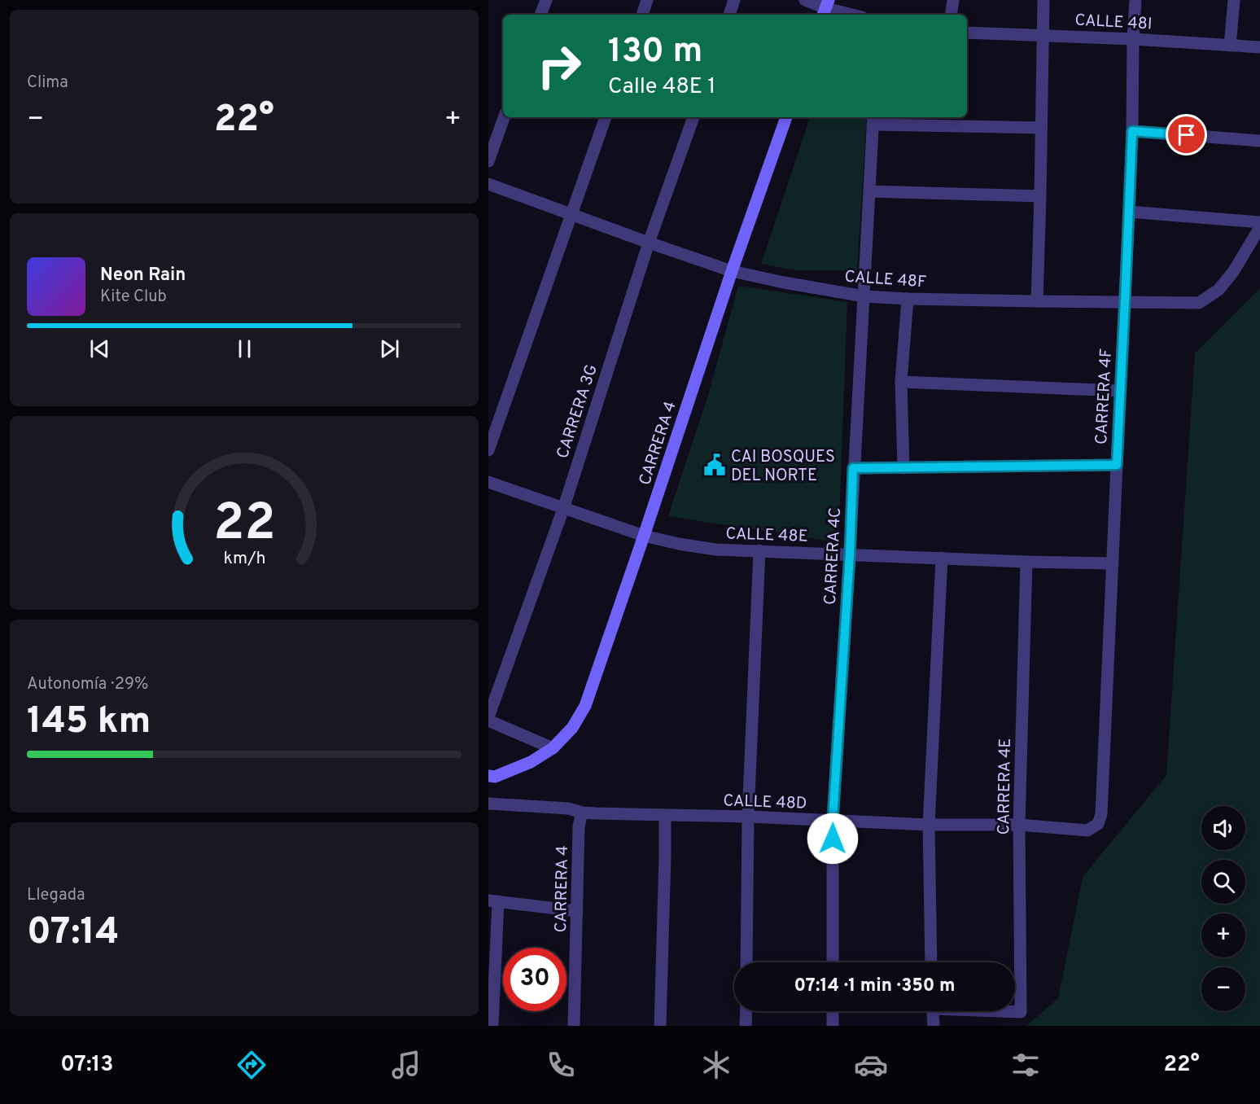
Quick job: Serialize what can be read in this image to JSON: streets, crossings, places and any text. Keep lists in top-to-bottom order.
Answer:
{
  "streets": {
    "main road": ["CARRERA 4"],
    "street": [
      "CALLE 48I",
      "CALLE 48F",
      "CARRERA 4F",
      "CARRERA 3G",
      "CALLE 48E",
      "CARRERA 4C",
      "CARRERA 4E",
      "CALLE 48D"
    ]
  },
  "crossings": [
    ["CALLE 48I", "CARRERA 4F"],
    ["CALLE 48F", "CARRERA 4F"],
    ["CALLE 48F", "CARRERA 3G"],
    ["CALLE 48F", "CARRERA 4"],
    ["CALLE 48F", "CARRERA 4C"],
    ["CARRERA 4F", "CALLE 48E"],
    ["CARRERA 4F", "CALLE 48D"],
    ["CARRERA 3G", "CALLE 48E"],
    ["CARRERA 4", "CALLE 48E"],
    ["CARRERA 4", "CALLE 48D"],
    ["CALLE 48E", "CARRERA 4C"],
    ["CALLE 48E", "CARRERA 4E"],
    ["CARRERA 4C", "CALLE 48D"],
    ["CARRERA 4E", "CALLE 48D"]
  ],
  "places": {
    "public building": ["CAI BOSQUES DEL NORTE"]
  },
  "page": {
    "tile": [
      "Clima",
      ["Autonomía · 29%", "145 km"],
      ["Llegada", "07:14"]
    ],
    "turn": ["130 m", "Calle 48E 1"],
    "heat": ["−", "22°", "+"],
    "song": ["Neon Rain", "Kite Club"],
    "map_buttons": ["+", "−"],
    "limit": "30",
    "trip": "07:14 · 1 min · 350 m",
    "tabs": ["07:13", "22°"],
    "gauge": ["22", "km/h"]
  }
}
